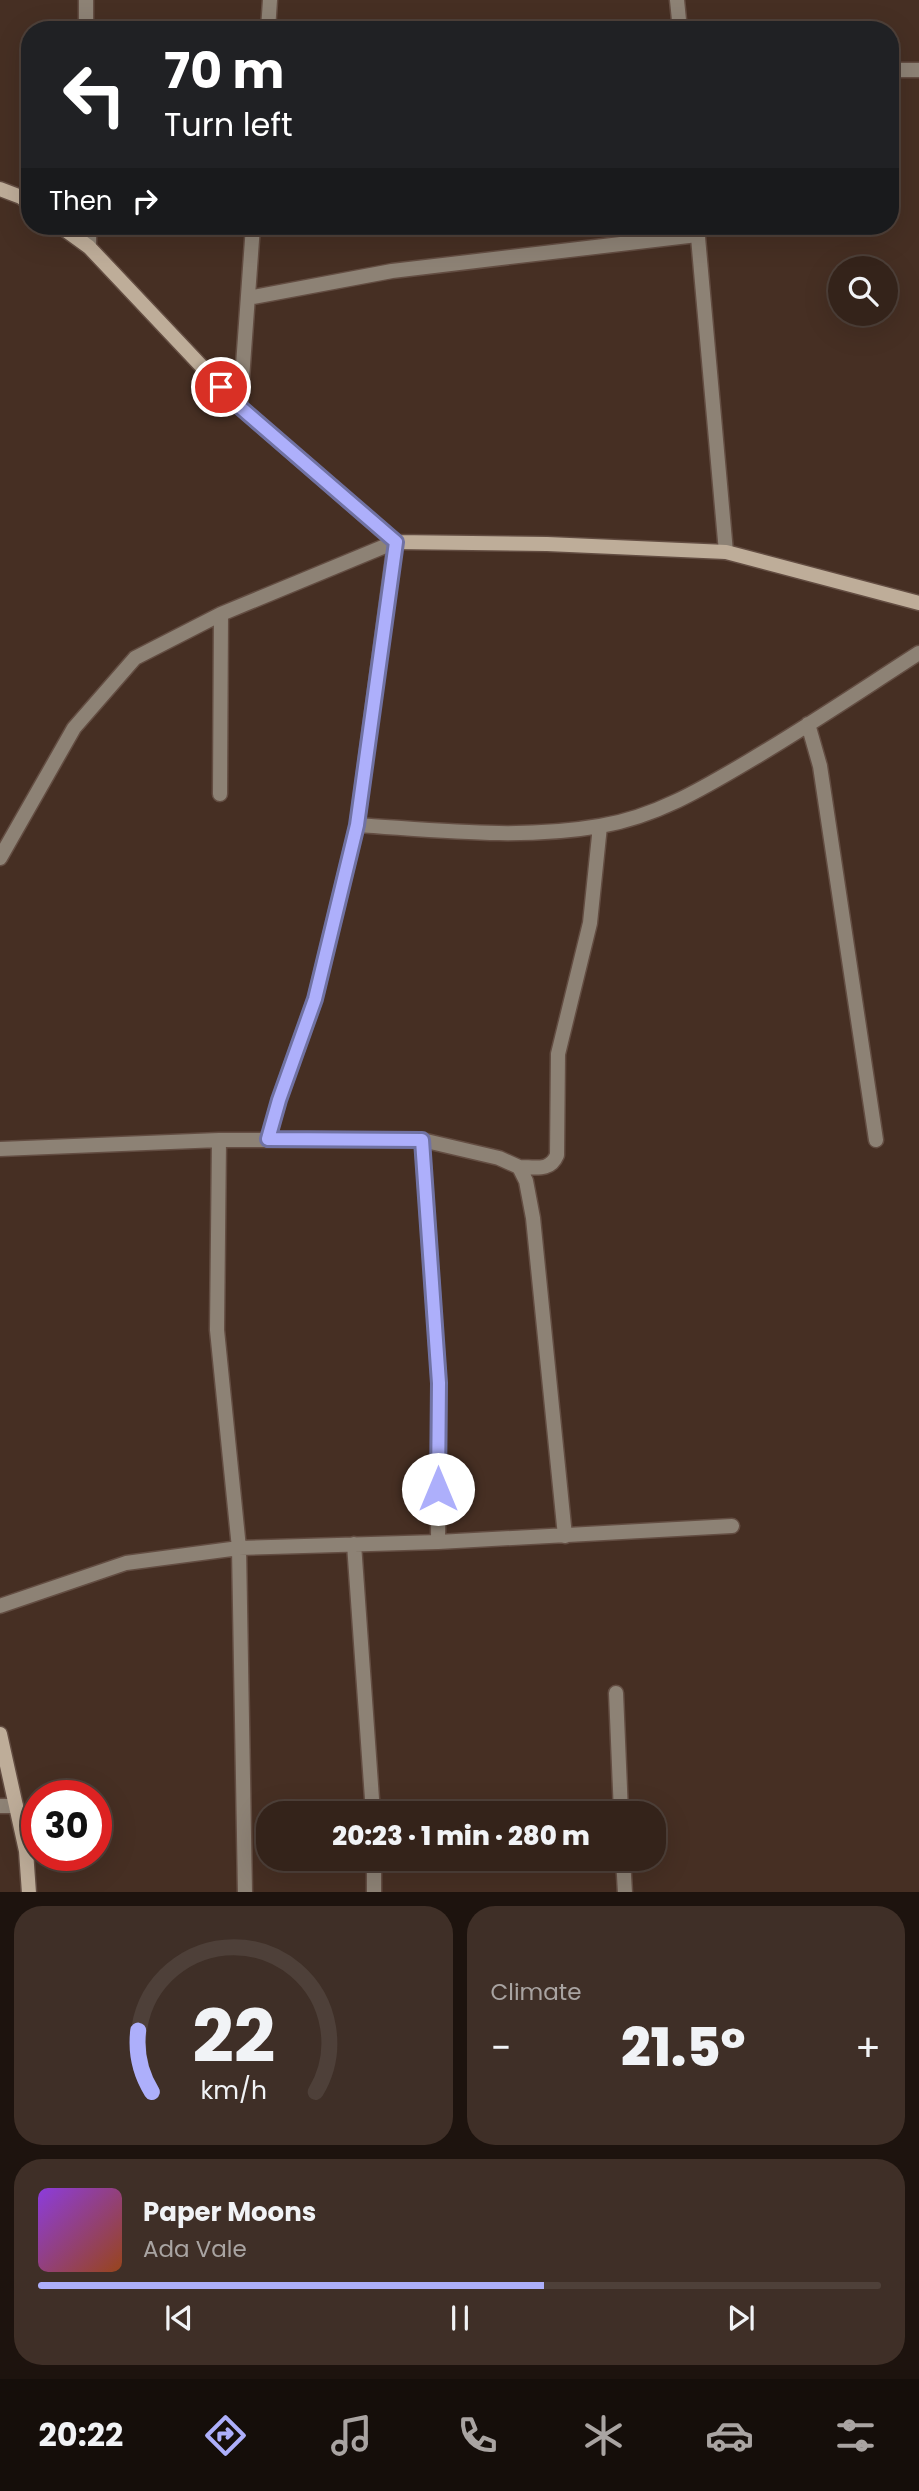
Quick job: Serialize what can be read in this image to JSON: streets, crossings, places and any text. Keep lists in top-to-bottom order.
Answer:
{
  "page": {
    "turn": ["70 m", "Turn left"],
    "then": "Then",
    "limit": "30",
    "trip": "20:23 · 1 min · 280 m",
    "tile": "Climate",
    "heat": ["−", "21.5°", "+"],
    "song": ["Paper Moons", "Ada Vale"],
    "tabs": "20:22",
    "gauge": ["22", "km/h"]
  }
}
